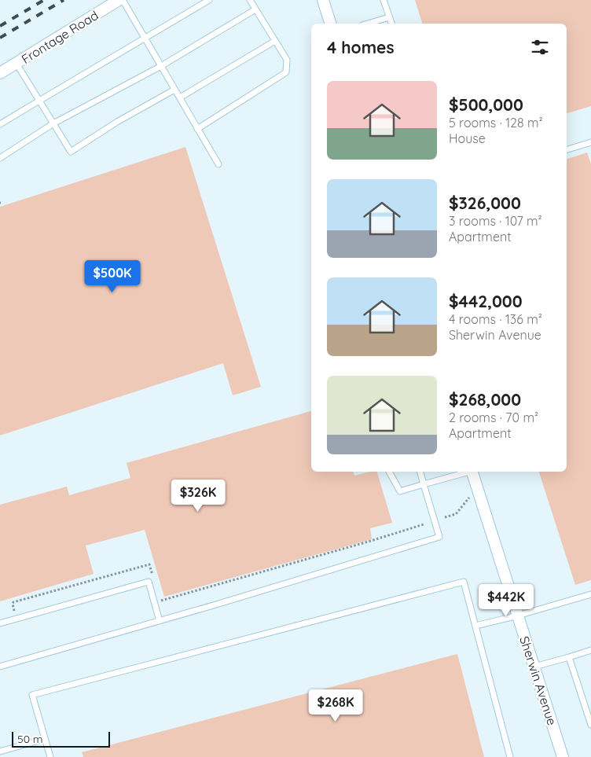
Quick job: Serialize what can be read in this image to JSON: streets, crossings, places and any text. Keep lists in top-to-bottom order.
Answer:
{
  "streets": {
    "street": ["Frontage Road", "Sherwin Avenue"]
  },
  "scale_bar": "50 m",
  "page": {
    "heading": "4 homes",
    "list": [
      {
        "name": "$500,000",
        "note": "5 rooms · 128 m² · House"
      },
      {
        "name": "$326,000",
        "note": "3 rooms · 107 m² · Apartment"
      },
      {
        "name": "$442,000",
        "note": "4 rooms · 136 m² · Sherwin Avenue"
      },
      {
        "name": "$268,000",
        "note": "2 rooms · 70 m² · Apartment"
      }
    ],
    "price": [
      "$500K",
      "$326K",
      "$442K",
      "$268K"
    ],
    "scale": "50 m"
  }
}
